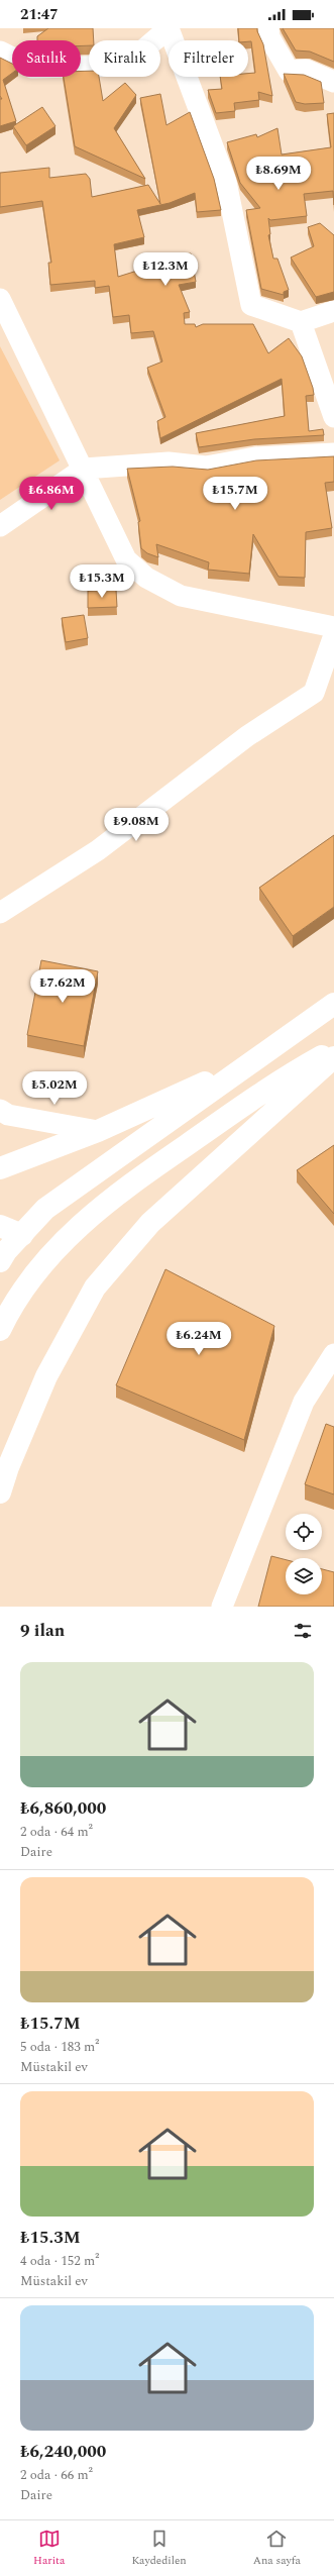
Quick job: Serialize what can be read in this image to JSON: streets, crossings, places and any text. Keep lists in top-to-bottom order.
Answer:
{
  "page": {
    "status": "21:47",
    "chip": ["Satılık", "Kiralık", "Filtreler"],
    "price": [
      "₺8.69M",
      "₺12.3M",
      "₺6.86M",
      "₺15.7M",
      "₺15.3M",
      "₺9.08M",
      "₺7.62M",
      "₺5.02M",
      "₺6.24M"
    ],
    "heading": "9 ilan",
    "list": [
      {
        "name": "₺6,860,000",
        "note": "2 oda · 64 m² · Daire"
      },
      {
        "name": "₺15.7M",
        "note": "5 oda · 183 m² · Müstakil ev"
      },
      {
        "name": "₺15.3M",
        "note": "4 oda · 152 m² · Müstakil ev"
      },
      {
        "name": "₺6,240,000",
        "note": "2 oda · 66 m² · Daire"
      }
    ],
    "tabs": ["Harita", "Kaydedilen", "Ana sayfa"]
  }
}
